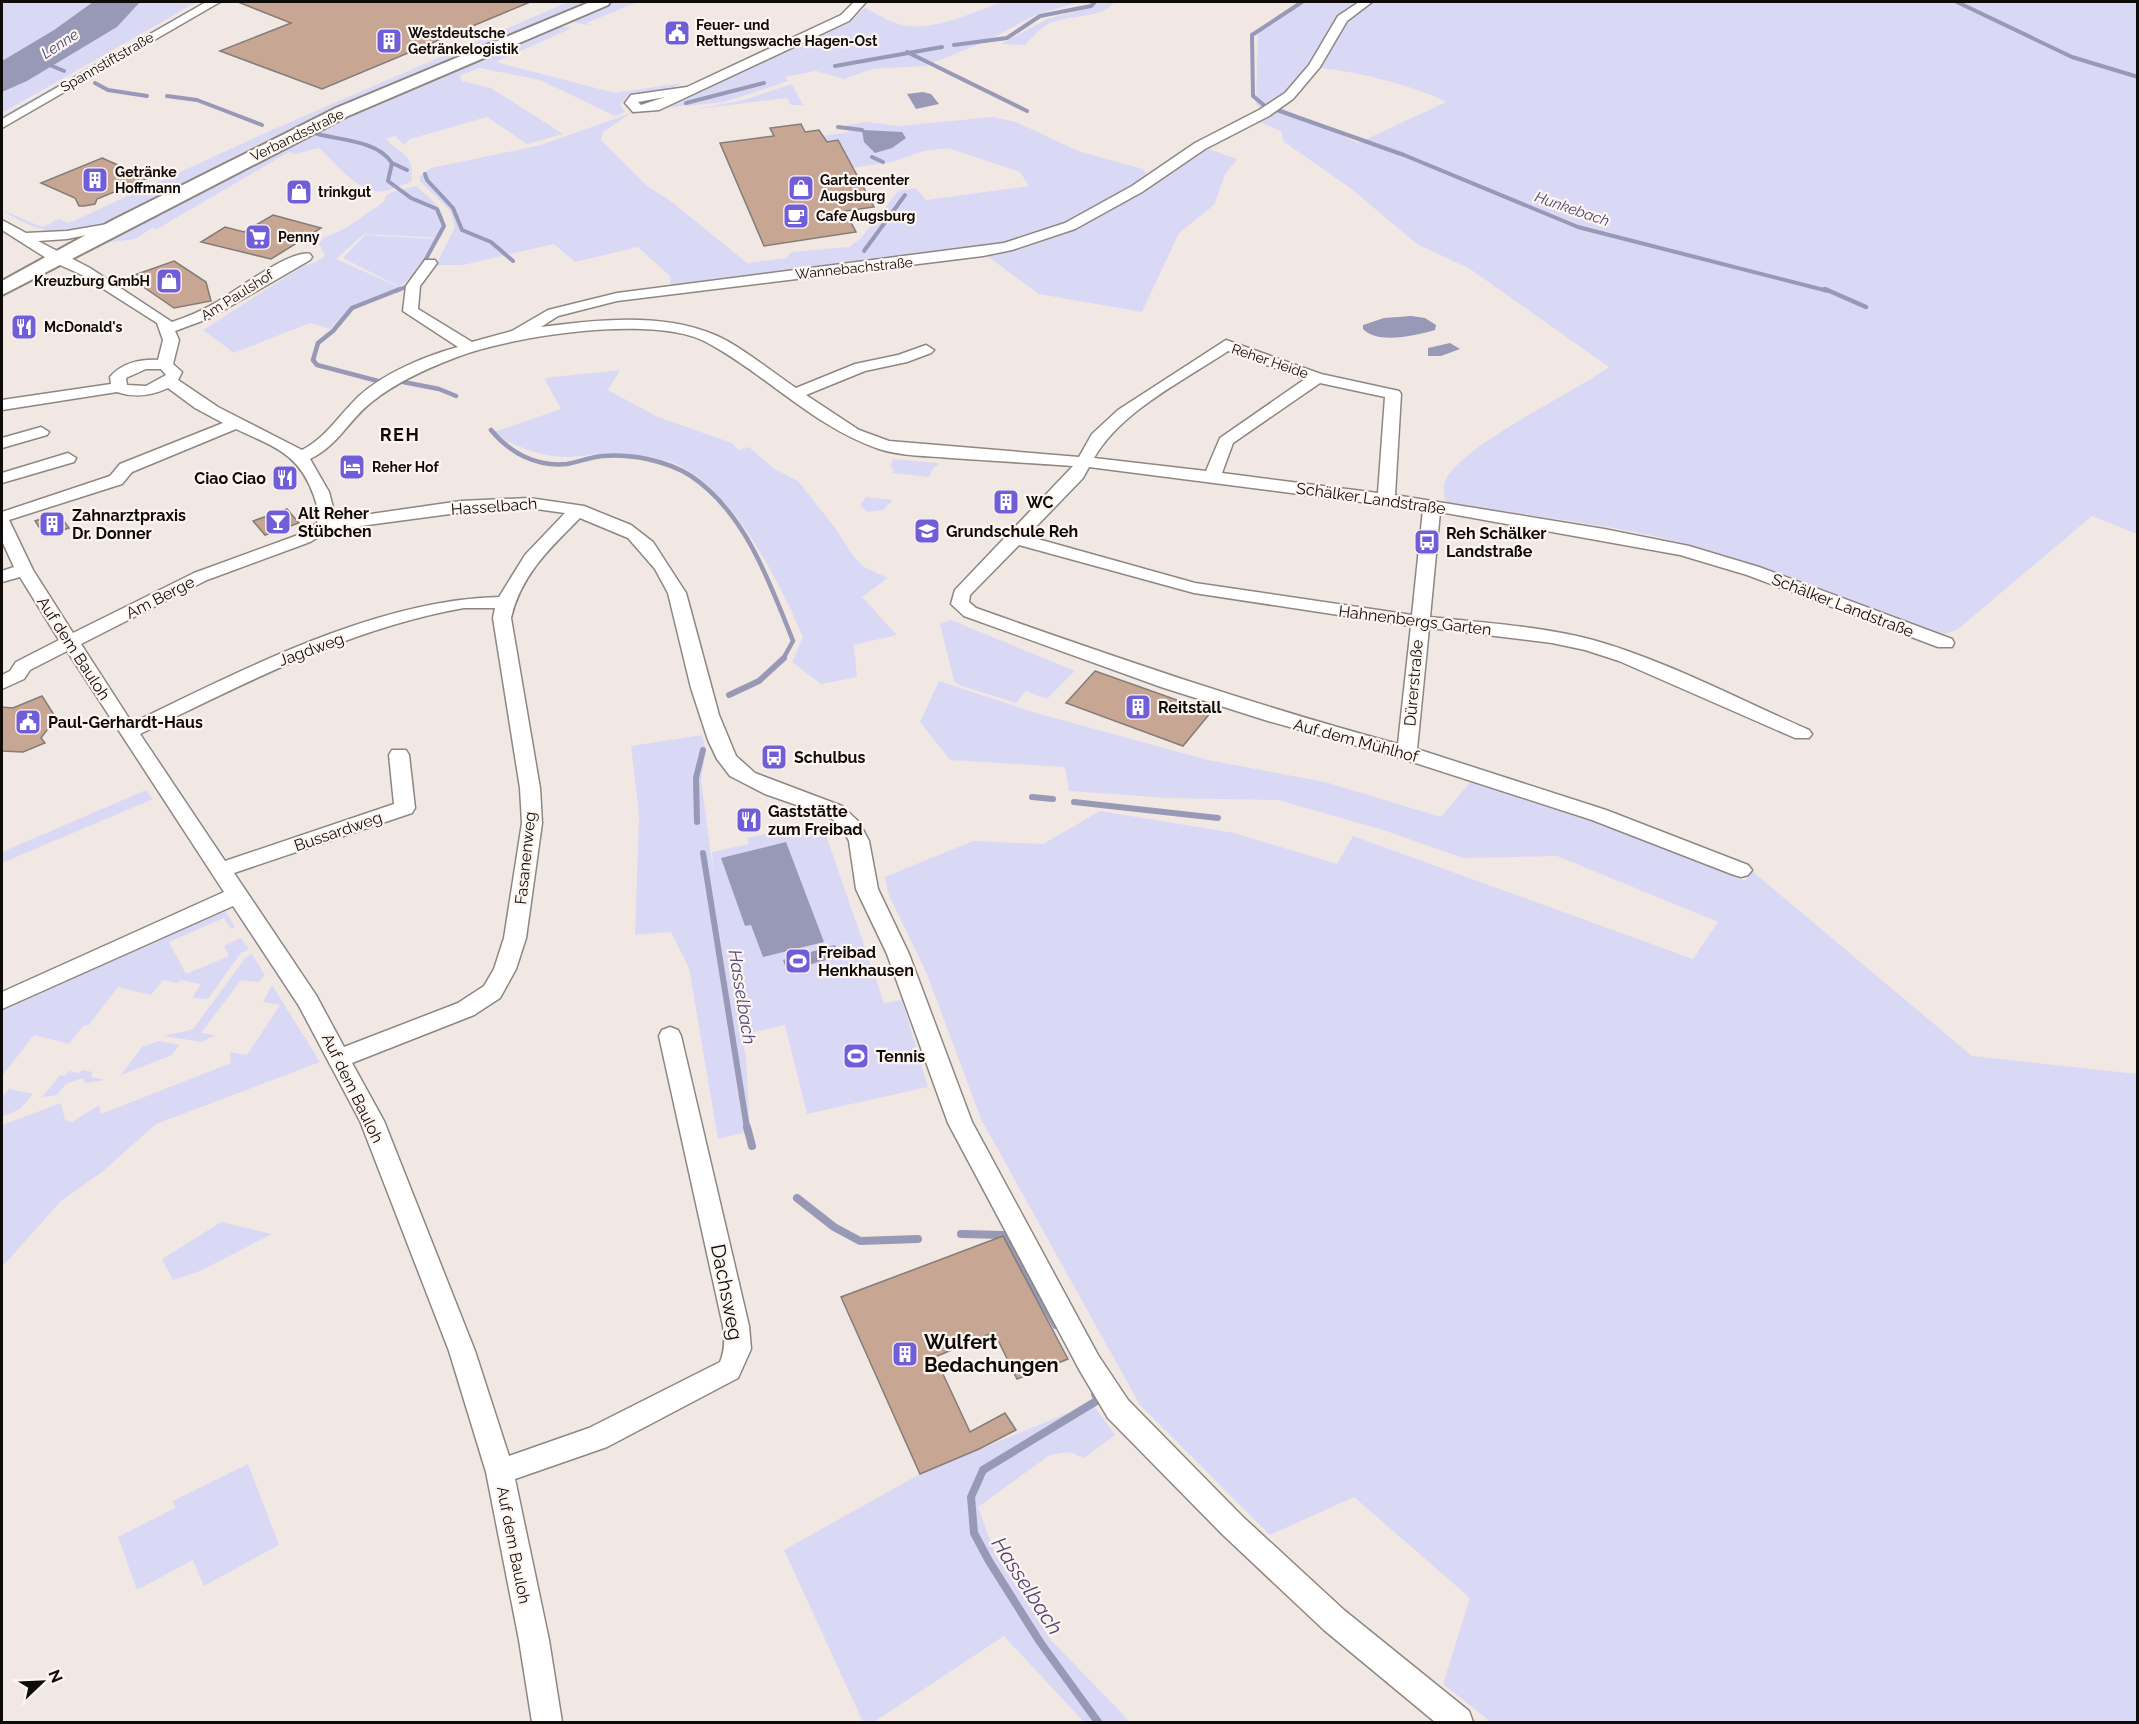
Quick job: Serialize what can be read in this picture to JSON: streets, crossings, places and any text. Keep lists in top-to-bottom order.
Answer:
{
  "streets": {
    "main road": ["Verbandsstraße"],
    "street": [
      "Spannstiftstraße",
      "Wannebachstraße",
      "Am Paulshof",
      "Reher Heide",
      "Schälker Landstraße",
      "Hasselbach",
      "Am Berge",
      "Hahnenbergs Garten",
      "Auf dem Bauloh",
      "Jagdweg",
      "Dürerstraße",
      "Auf dem Mühlhof",
      "Bussardweg",
      "Fasanenweg",
      "Dachsweg"
    ]
  },
  "crossings": [
    ["Wannebachstraße", "Schälker Landstraße"],
    ["Reher Heide", "Schälker Landstraße"],
    ["Schälker Landstraße", "Dürerstraße"],
    ["Hasselbach", "Am Berge"],
    ["Hasselbach", "Fasanenweg"],
    ["Am Berge", "Auf dem Bauloh"],
    ["Hahnenbergs Garten", "Dürerstraße"],
    ["Hahnenbergs Garten", "Auf dem Mühlhof"],
    ["Auf dem Bauloh", "Jagdweg"],
    ["Auf dem Bauloh", "Bussardweg"],
    ["Auf dem Bauloh", "Fasanenweg"],
    ["Auf dem Bauloh", "Dachsweg"],
    ["Jagdweg", "Fasanenweg"],
    ["Dürerstraße", "Auf dem Mühlhof"]
  ],
  "districts": ["REH"],
  "water": ["Lenne", "Hunkebach", "Hasselbach"],
  "places": {
    "public building": ["Feuer- und Rettungswache Hagen-Ost", "Paul-Gerhardt-Haus"],
    "building": [
      "Westdeutsche Getränkelogistik",
      "Getränke Hoffmann",
      "WC",
      "Zahnarztpraxis Dr. Donner",
      "Reitstall",
      "Wulfert Bedachungen"
    ],
    "shop": ["Gartencenter Augsburg", "trinkgut", "Kreuzburg GmbH"],
    "cafe": ["Cafe Augsburg"],
    "supermarket": ["Penny"],
    "restaurant": ["McDonald's", "Ciao Ciao", "Gaststätte zum Freibad"],
    "hotel": ["Reher Hof"],
    "bar": ["Alt Reher Stübchen"],
    "school or university": ["Grundschule Reh"],
    "bus stop": ["Reh Schälker Landstraße", "Schulbus"],
    "sports": ["Freibad Henkhausen", "Tennis"]
  },
  "north": "top right"
}
